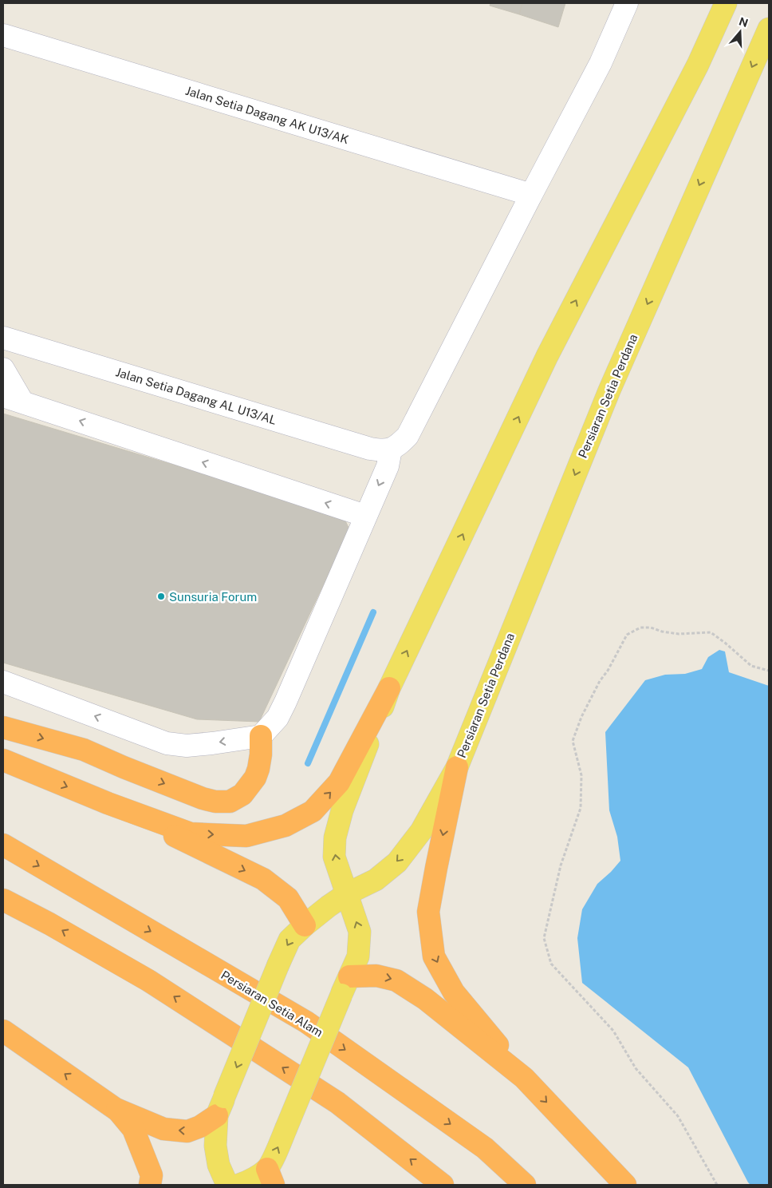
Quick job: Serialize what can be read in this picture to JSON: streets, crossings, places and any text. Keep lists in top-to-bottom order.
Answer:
{
  "streets": {
    "highway": ["Persiaran Setia Alam"],
    "main road": ["Persiaran Setia Perdana"],
    "street": ["Jalan Setia Dagang AK U13/AK", "Jalan Setia Dagang AL U13/AL"]
  },
  "places": ["Sunsuria Forum"],
  "north": "top"
}
